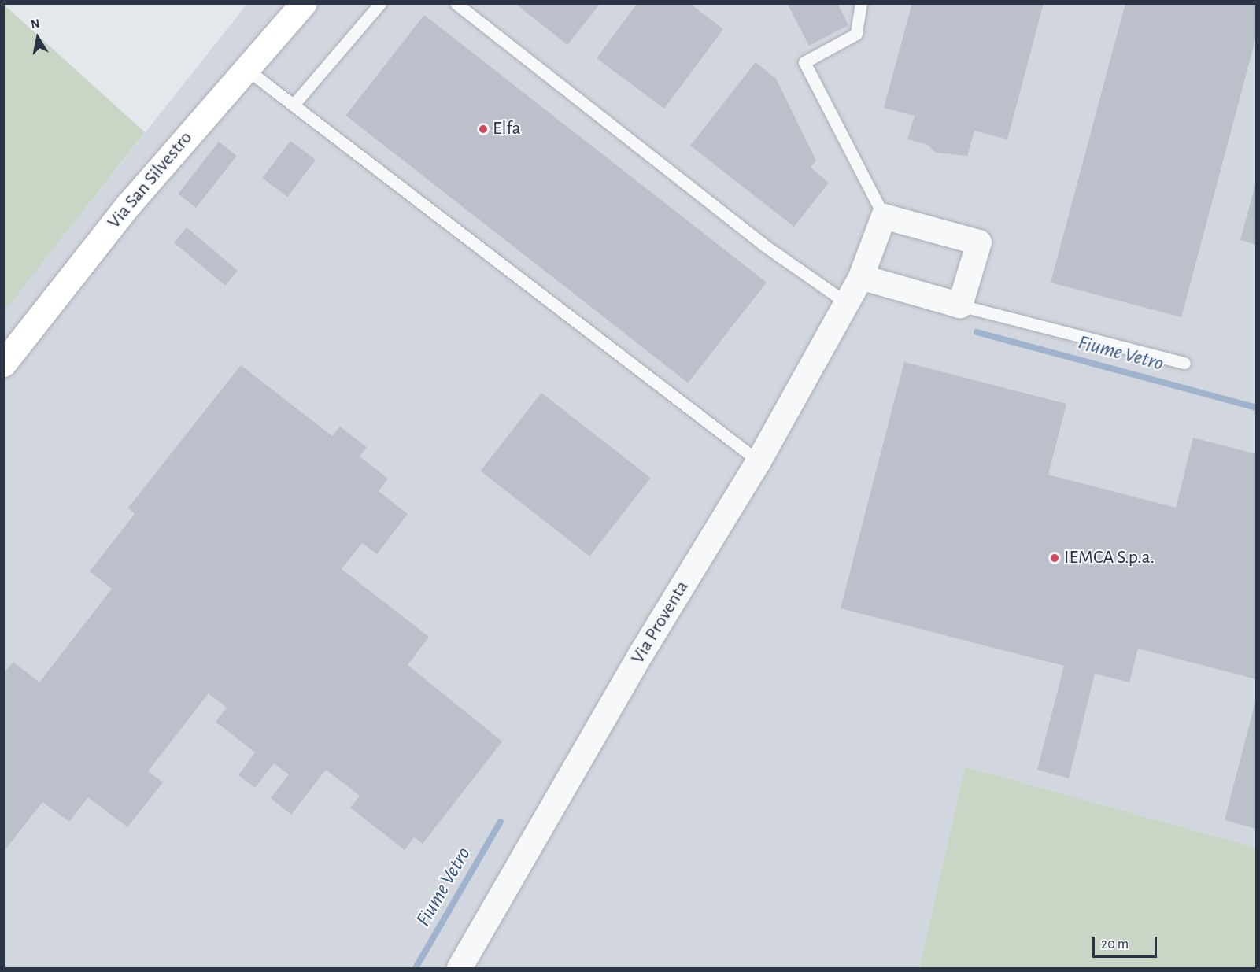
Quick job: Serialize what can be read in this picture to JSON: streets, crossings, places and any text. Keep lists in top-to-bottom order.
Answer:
{
  "streets": {
    "main road": ["Via San Silvestro"],
    "street": ["Via Proventa"]
  },
  "water": ["Fiume Vetro"],
  "places": ["Elfa", "IEMCA S.p.a."],
  "scale_bar": "20 m",
  "north": "top"
}
